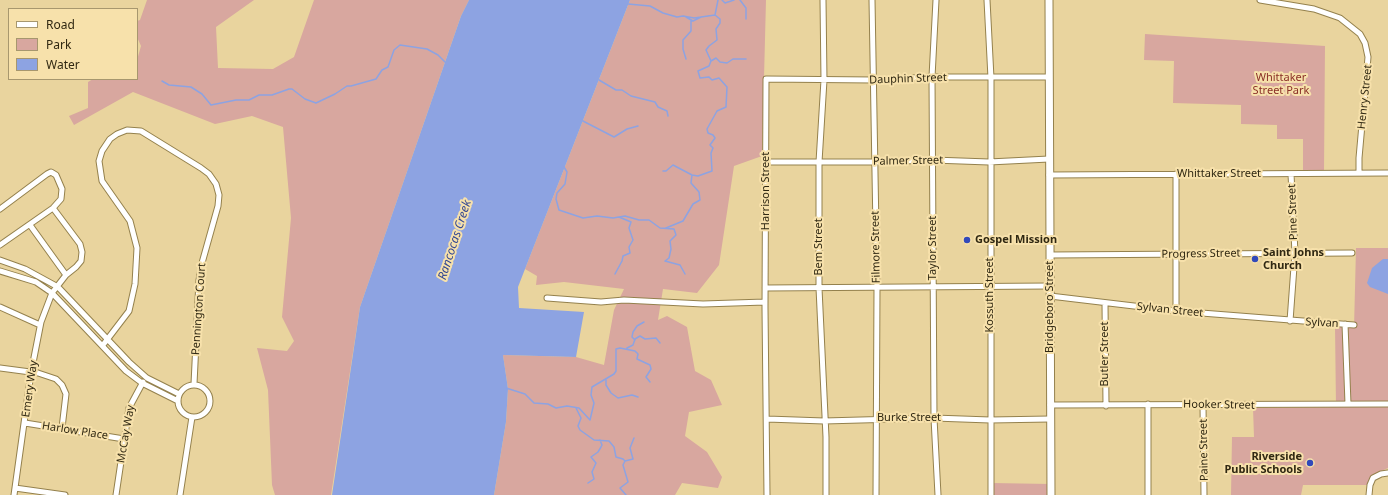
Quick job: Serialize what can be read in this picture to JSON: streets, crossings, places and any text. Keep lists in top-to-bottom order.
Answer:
{
  "streets": {
    "main road": ["Bridgeboro Street"],
    "street": [
      "Dauphin Street",
      "Henry Street",
      "Palmer Street",
      "Whittaker Street",
      "Harrison Street",
      "Pine Street",
      "Bem Street",
      "Filmore Street",
      "Taylor Street",
      "Progress Street",
      "Kossuth Street",
      "Pennington Court",
      "Sylvan Street",
      "Sylvan",
      "Butler Street",
      "Emery Way",
      "Hooker Street",
      "Burke Street",
      "Harlow Place",
      "McCay Way",
      "Paine Street"
    ]
  },
  "crossings": [
    ["Dauphin Street", "Harrison Street"],
    ["Dauphin Street", "Bem Street"],
    ["Dauphin Street", "Filmore Street"],
    ["Dauphin Street", "Taylor Street"],
    ["Dauphin Street", "Kossuth Street"],
    ["Dauphin Street", "Bridgeboro Street"],
    ["Henry Street", "Whittaker Street"],
    ["Palmer Street", "Harrison Street"],
    ["Palmer Street", "Bem Street"],
    ["Palmer Street", "Filmore Street"],
    ["Palmer Street", "Taylor Street"],
    ["Palmer Street", "Kossuth Street"],
    ["Palmer Street", "Bridgeboro Street"],
    ["Whittaker Street", "Pine Street"],
    ["Whittaker Street", "Bridgeboro Street"],
    ["Harrison Street", "Burke Street"],
    ["Pine Street", "Progress Street"],
    ["Pine Street", "Sylvan Street"],
    ["Pine Street", "Sylvan"],
    ["Bem Street", "Burke Street"],
    ["Filmore Street", "Burke Street"],
    ["Taylor Street", "Burke Street"],
    ["Progress Street", "Bridgeboro Street"],
    ["Kossuth Street", "Burke Street"],
    ["Bridgeboro Street", "Sylvan Street"],
    ["Bridgeboro Street", "Hooker Street"],
    ["Bridgeboro Street", "Burke Street"],
    ["Sylvan Street", "Sylvan"],
    ["Sylvan Street", "Butler Street"],
    ["Butler Street", "Hooker Street"],
    ["Emery Way", "Harlow Place"],
    ["Hooker Street", "Paine Street"],
    ["Harlow Place", "McCay Way"]
  ],
  "water": ["Rancocas Creek"],
  "parks": ["Whittaker Street Park"],
  "places": ["Gospel Mission", "Saint Johns Church", "Riverside Public Schools"],
  "legend": ["Road", "Park", "Water"]
}
